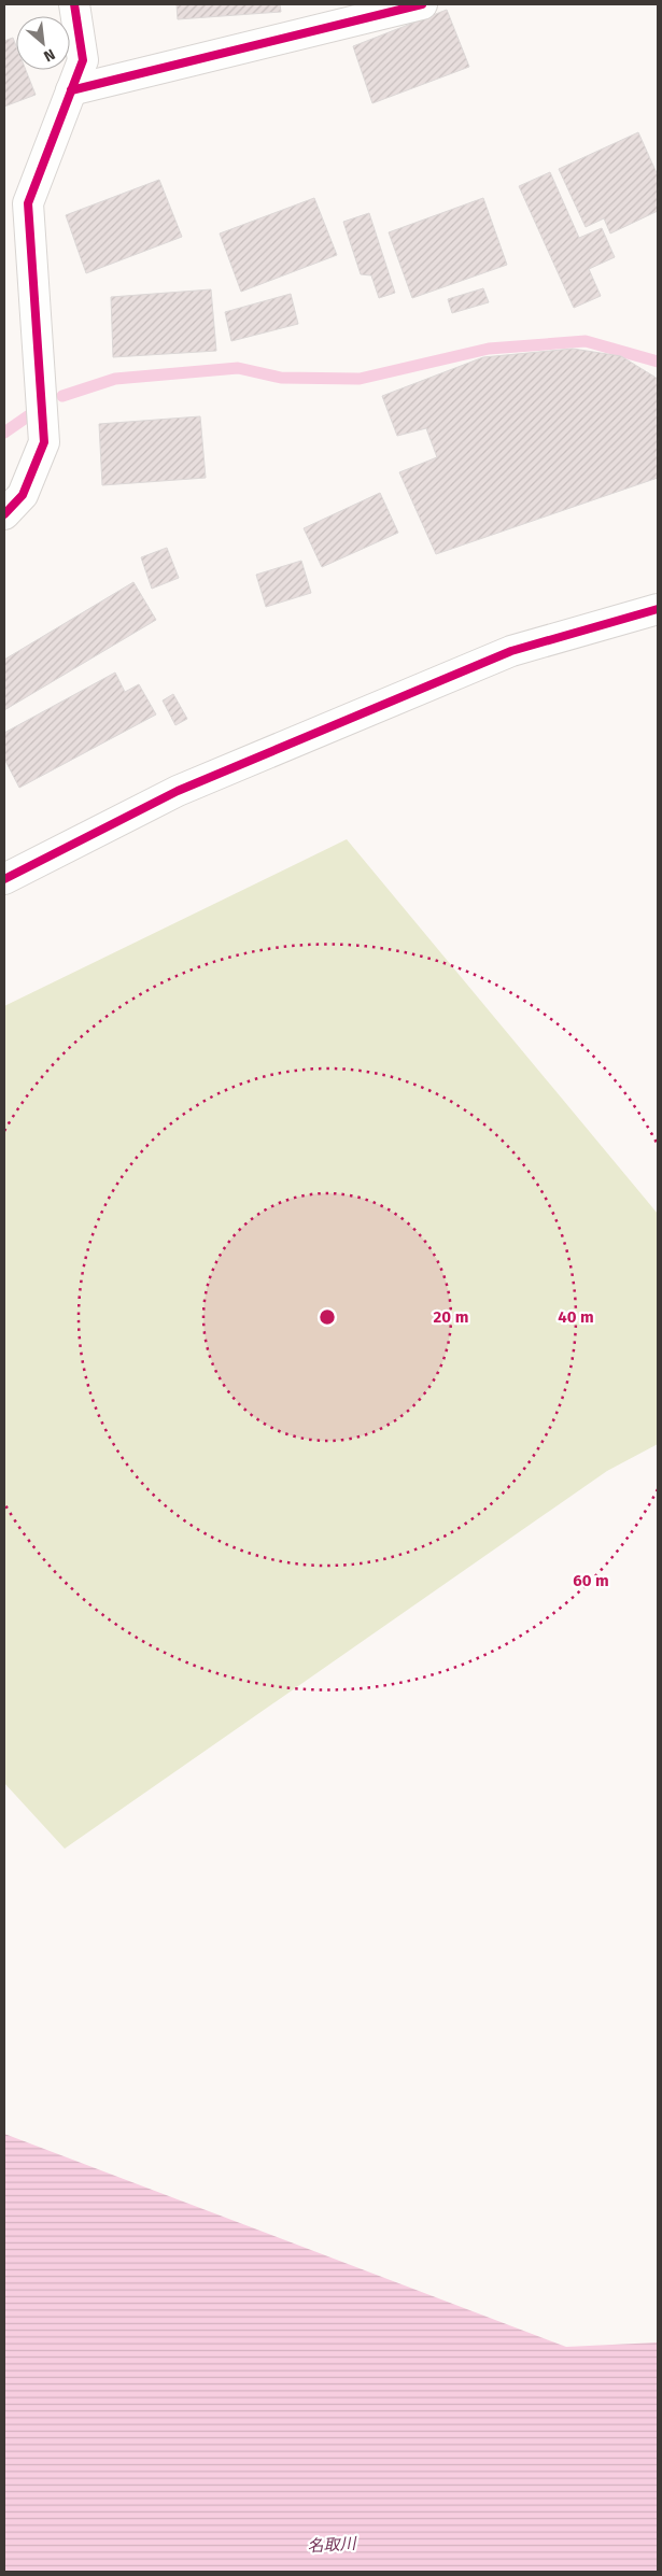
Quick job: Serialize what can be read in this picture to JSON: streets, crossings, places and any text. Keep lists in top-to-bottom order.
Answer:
{
  "water": ["名取川"],
  "north": "bottom right",
  "rings": ["20 m", "40 m", "60 m"]
}
